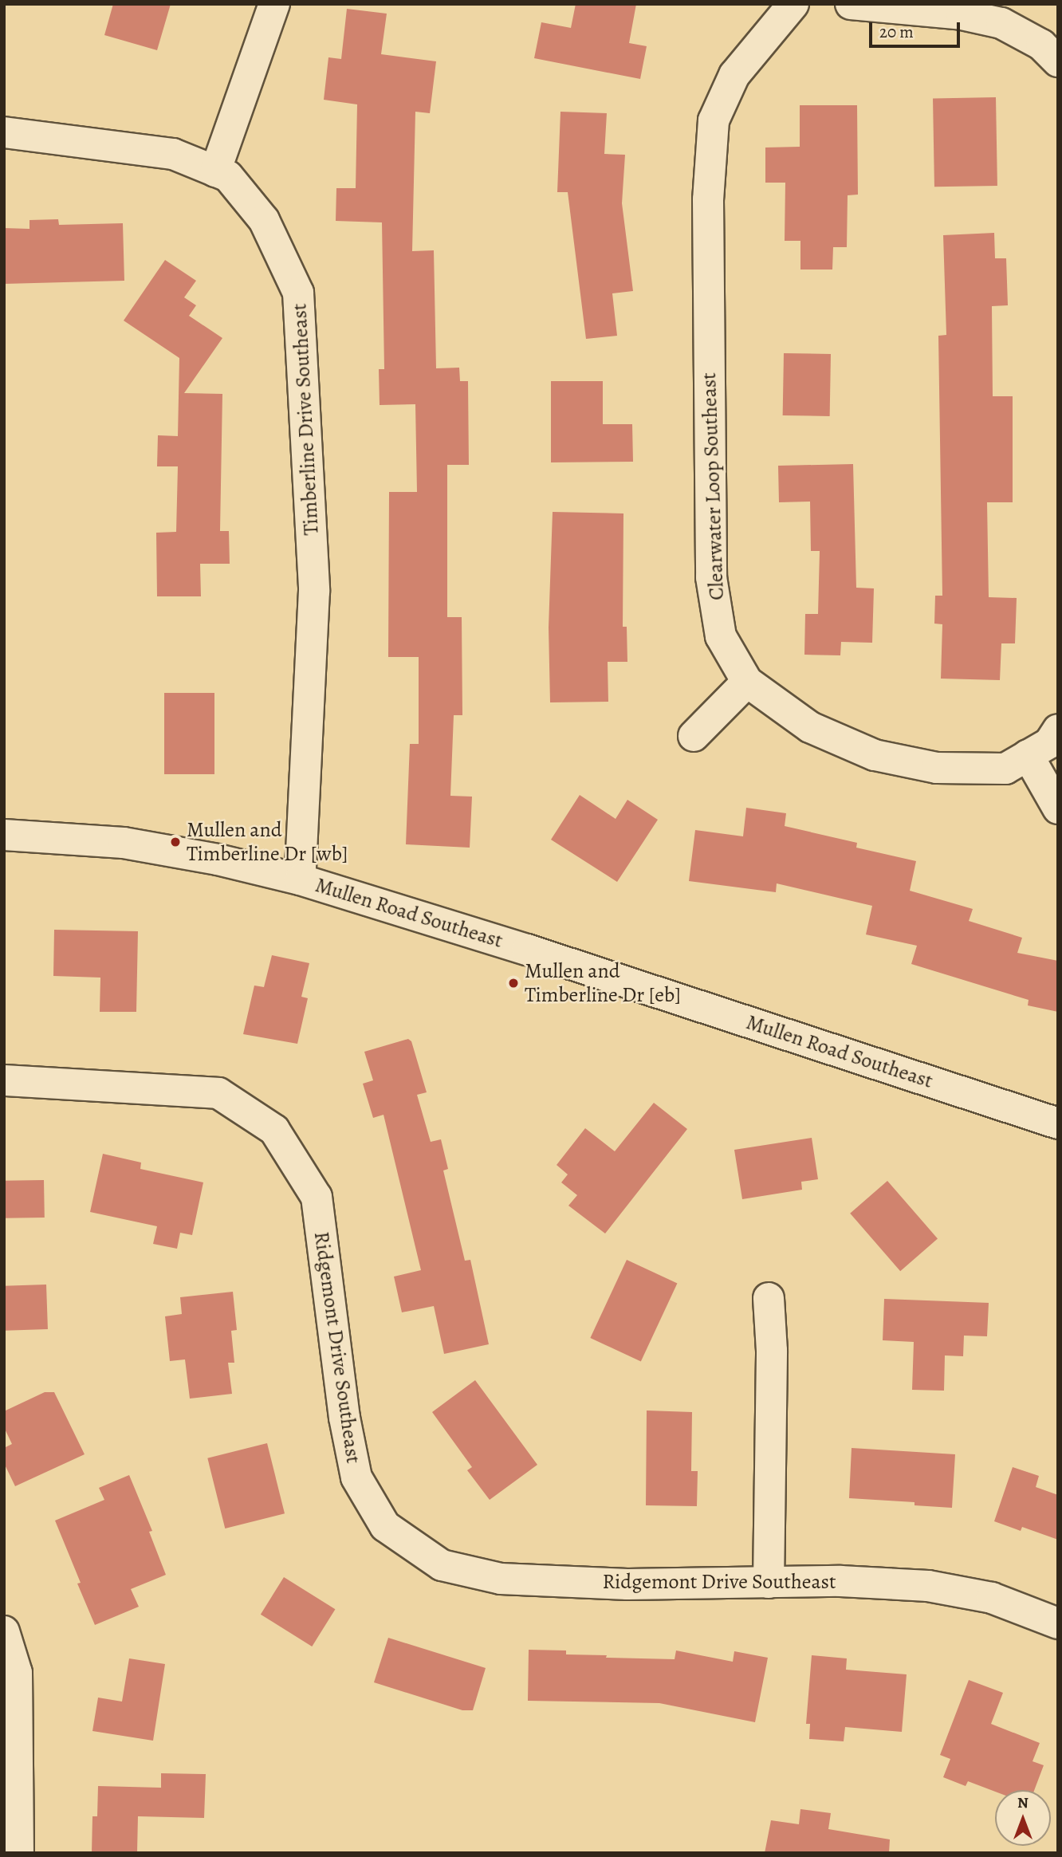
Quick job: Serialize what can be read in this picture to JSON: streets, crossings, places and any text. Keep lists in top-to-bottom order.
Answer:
{
  "streets": {
    "street": [
      "Timberline Drive Southeast",
      "Clearwater Loop Southeast",
      "Mullen Road Southeast",
      "Ridgemont Drive Southeast"
    ]
  },
  "crossings": [
    ["Timberline Drive Southeast", "Mullen Road Southeast"]
  ],
  "places": ["Mullen and Timberline Dr [wb]", "Mullen and Timberline Dr [eb]"],
  "scale_bar": "20 m",
  "north": "top"
}
